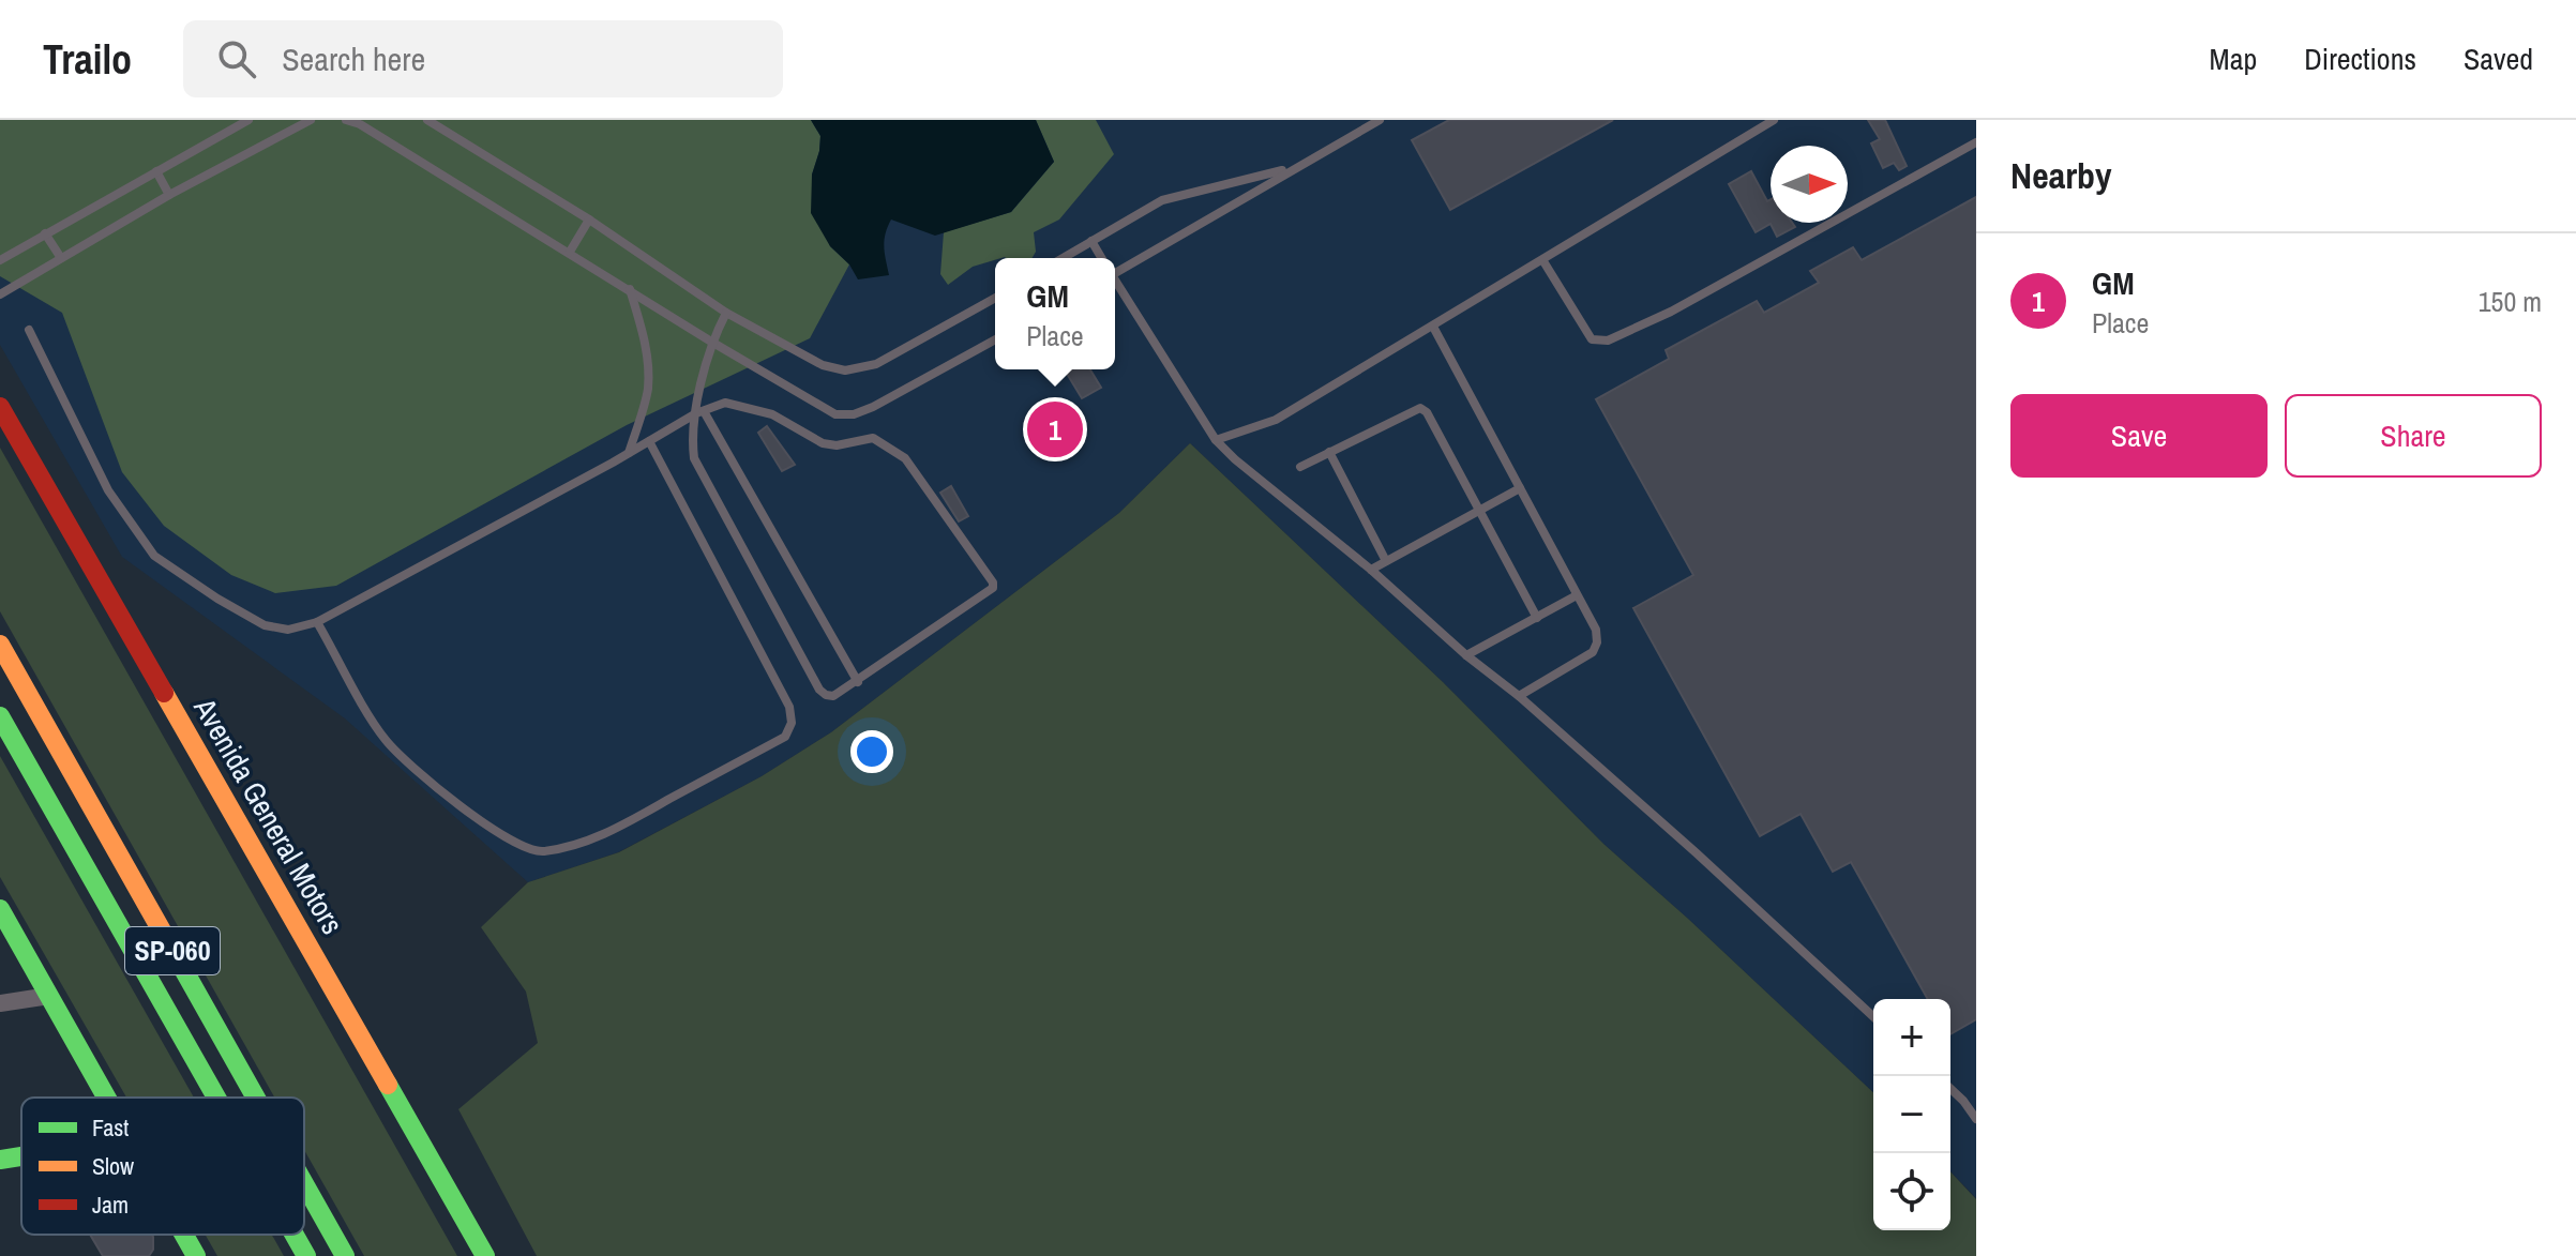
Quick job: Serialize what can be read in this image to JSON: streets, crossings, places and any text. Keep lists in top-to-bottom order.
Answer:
{
  "streets": {
    "main road": ["Avenida General Motors", "SP-060"]
  },
  "legend": ["Fast", "Slow", "Jam"],
  "north": "right",
  "page": {
    "header": "Trailo",
    "search": "Search here",
    "nav": ["Map", "Directions", "Saved"],
    "heading": "Nearby",
    "list": [
      {
        "mark": "1",
        "name": "GM",
        "note": "Place",
        "value": "150 m"
      }
    ],
    "popup": ["GM", "Place"],
    "buttons": ["Save", "Share"],
    "pins": "1",
    "map_buttons": ["+", "−"]
  }
}
